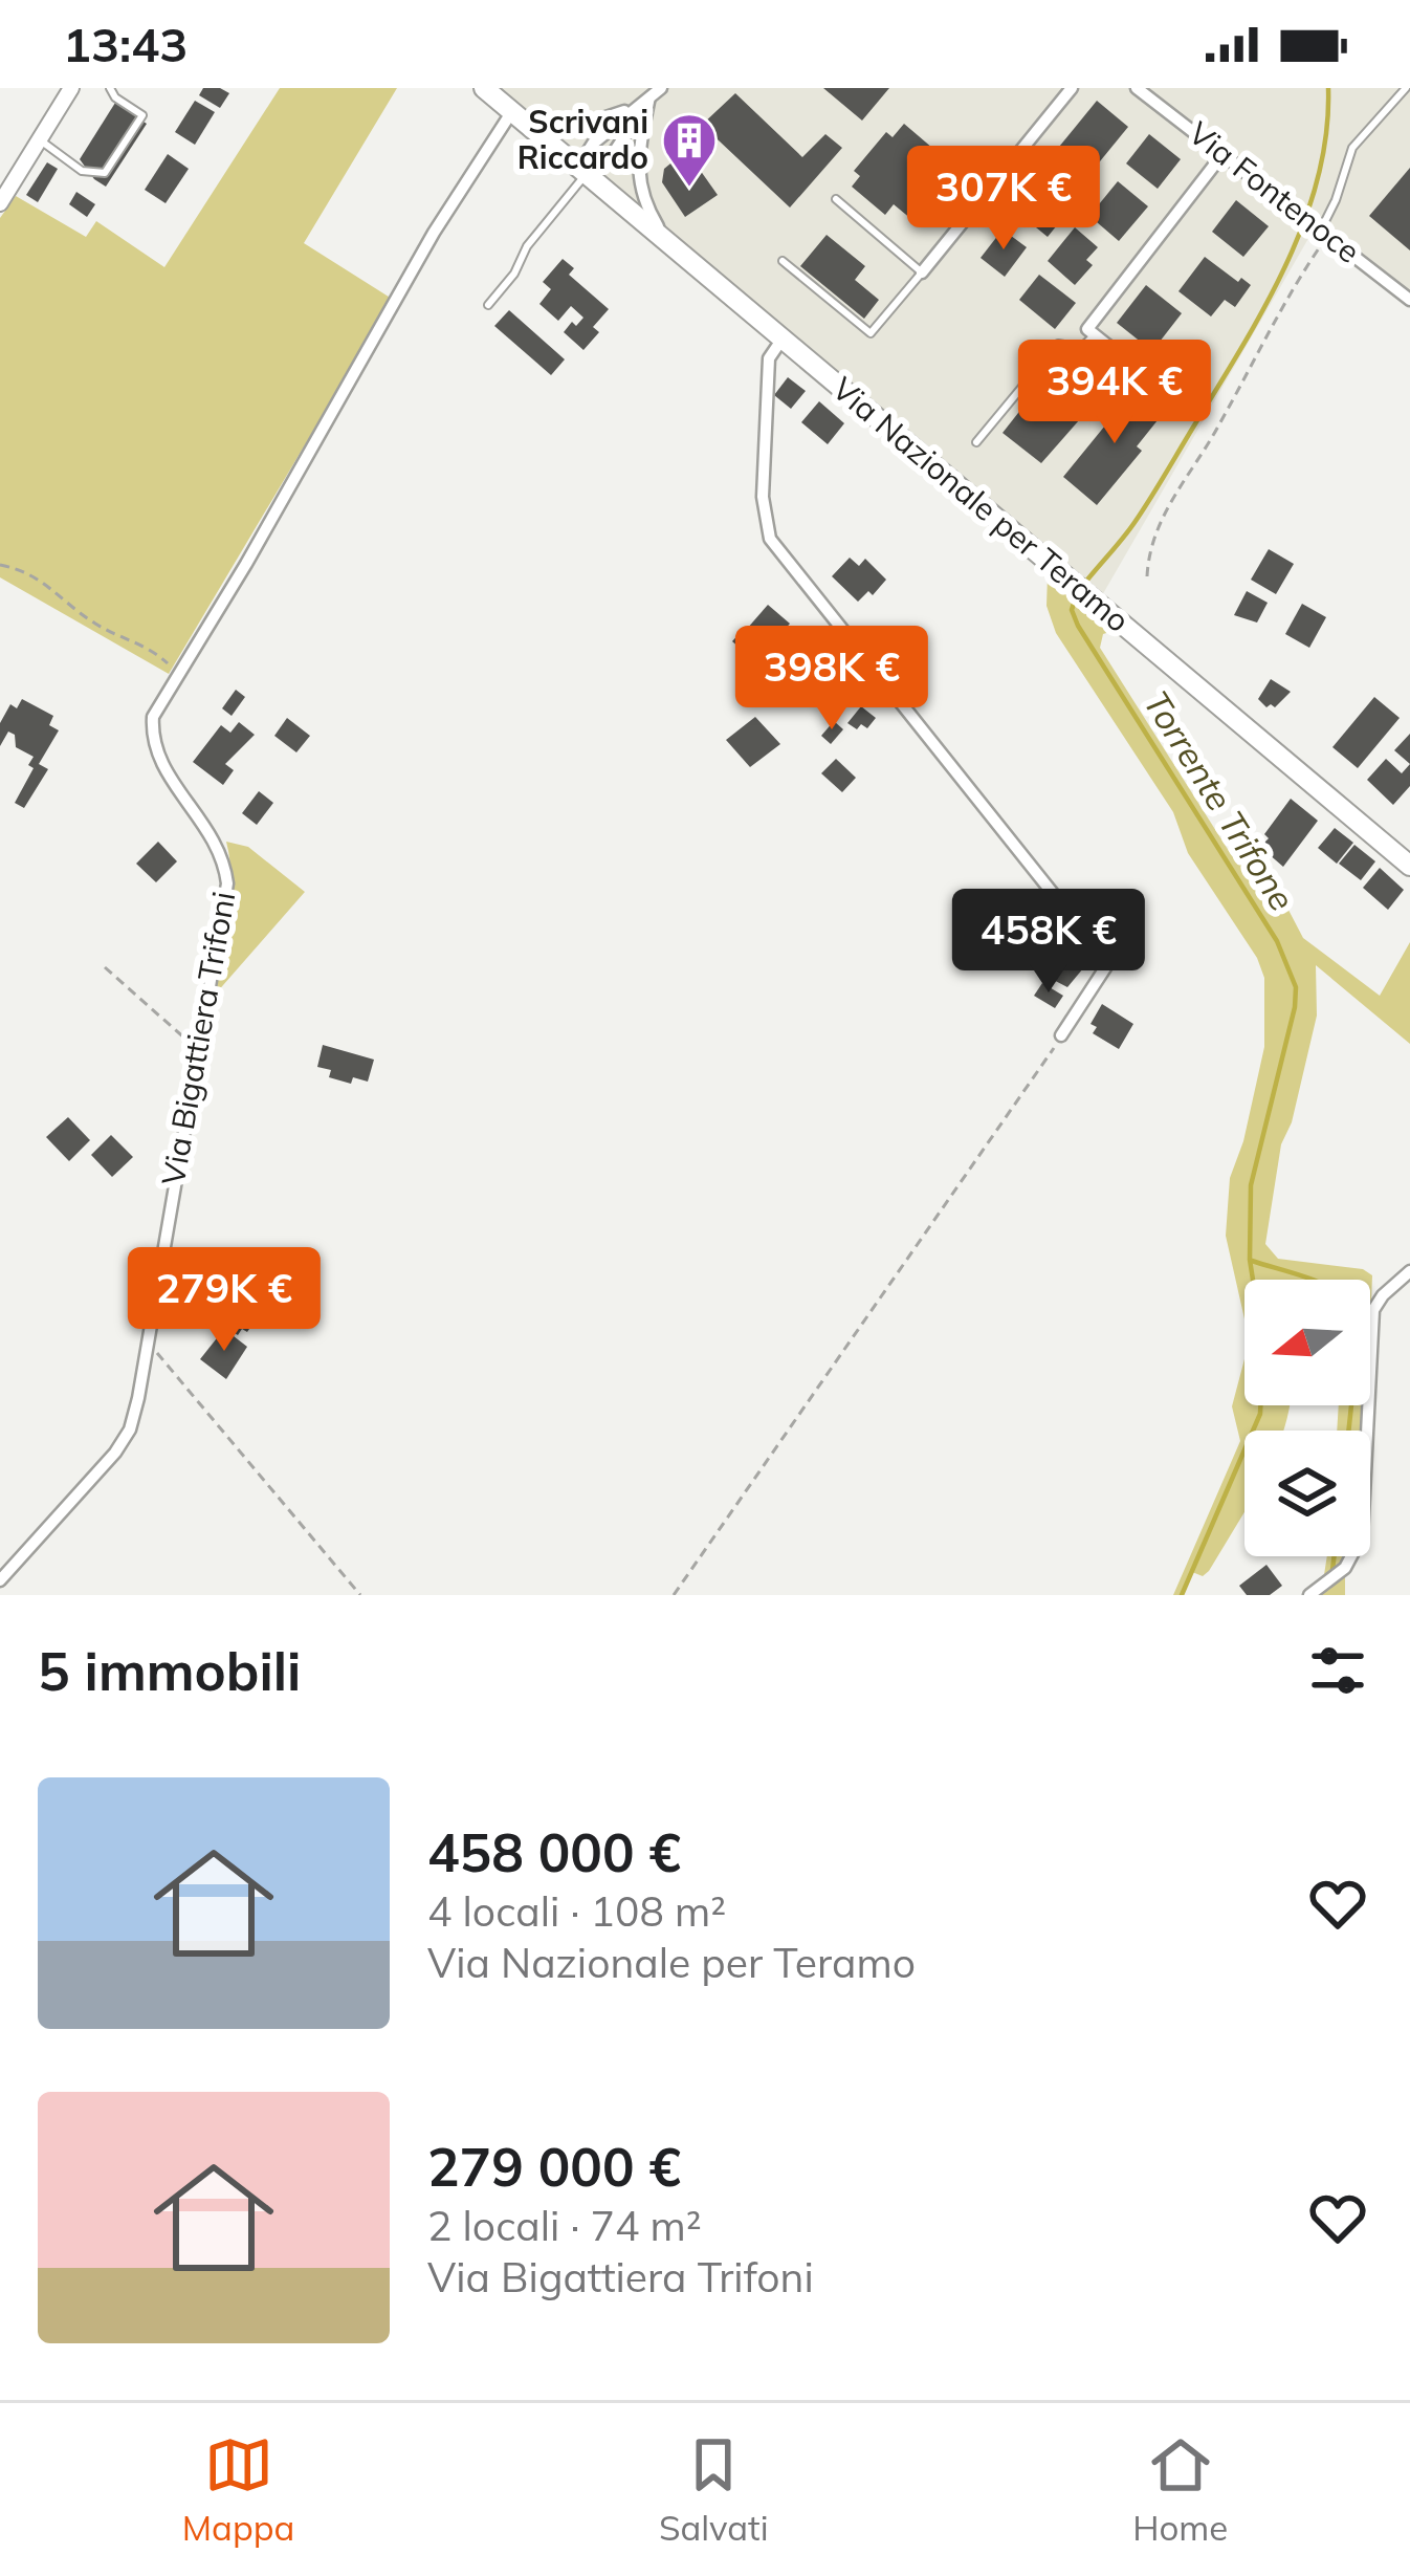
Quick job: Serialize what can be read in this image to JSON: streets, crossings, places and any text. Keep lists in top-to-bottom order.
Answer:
{
  "streets": {
    "main road": ["Via Nazionale per Teramo"],
    "street": ["Via Fontenoce", "Via Bigattiera Trifoni"]
  },
  "crossings": [
    ["Via Nazionale per Teramo", "Via Bigattiera Trifoni"]
  ],
  "water": ["Torrente Trifone"],
  "places": {
    "building": ["Scrivani Riccardo"]
  },
  "north": "left",
  "page": {
    "status": "13:43",
    "price": [
      "307K €",
      "394K €",
      "398K €",
      "458K €",
      "279K €"
    ],
    "heading": "5 immobili",
    "list": [
      {
        "name": "458 000 €",
        "note": "4 locali · 108 m² · Via Nazionale per Teramo"
      },
      {
        "name": "279 000 €",
        "note": "2 locali · 74 m² · Via Bigattiera Trifoni"
      }
    ],
    "tabs": ["Mappa", "Salvati", "Home"]
  }
}
